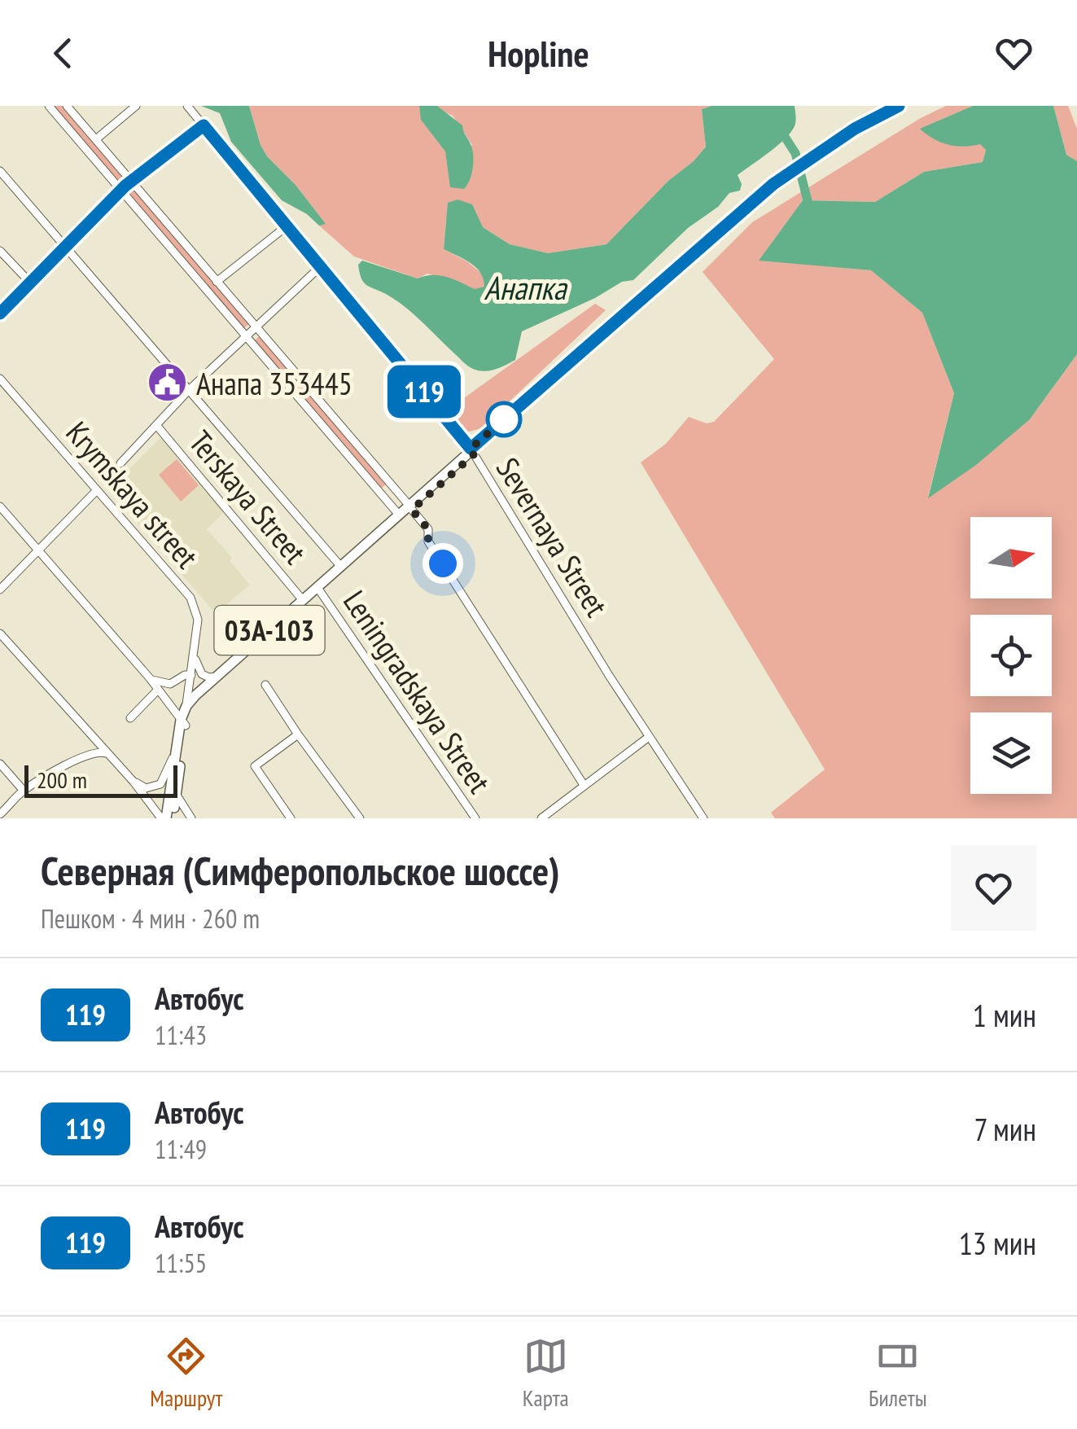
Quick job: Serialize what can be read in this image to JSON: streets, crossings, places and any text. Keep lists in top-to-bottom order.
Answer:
{
  "streets": {
    "main road": ["03А-103"],
    "street": [
      "Krymskaya street",
      "Terskaya Street",
      "Severnaya Street",
      "Leningradskaya Street"
    ]
  },
  "crossings": [
    ["Krymskaya street", "03А-103"],
    ["Terskaya Street", "03А-103"],
    ["Severnaya Street", "03А-103"],
    ["03А-103", "Leningradskaya Street"]
  ],
  "water": ["Анапка"],
  "places": {
    "public building": ["Анапа 353445"]
  },
  "lines": ["bus line 119"],
  "scale_bar": "200 m",
  "north": "right",
  "page": {
    "header": "Hopline",
    "on_map": "119",
    "scale": "200 m",
    "heading": ["Северная (Симферопольское шоссе)", "Пешком · 4 мин · 260 m"],
    "list": [
      {
        "mark": "119",
        "name": "Автобус",
        "note": "11:43",
        "value": "1 мин"
      },
      {
        "mark": "119",
        "name": "Автобус",
        "note": "11:49",
        "value": "7 мин"
      },
      {
        "mark": "119",
        "name": "Автобус",
        "note": "11:55",
        "value": "13 мин"
      }
    ],
    "tabs": ["Маршрут", "Карта", "Билеты"]
  }
}
